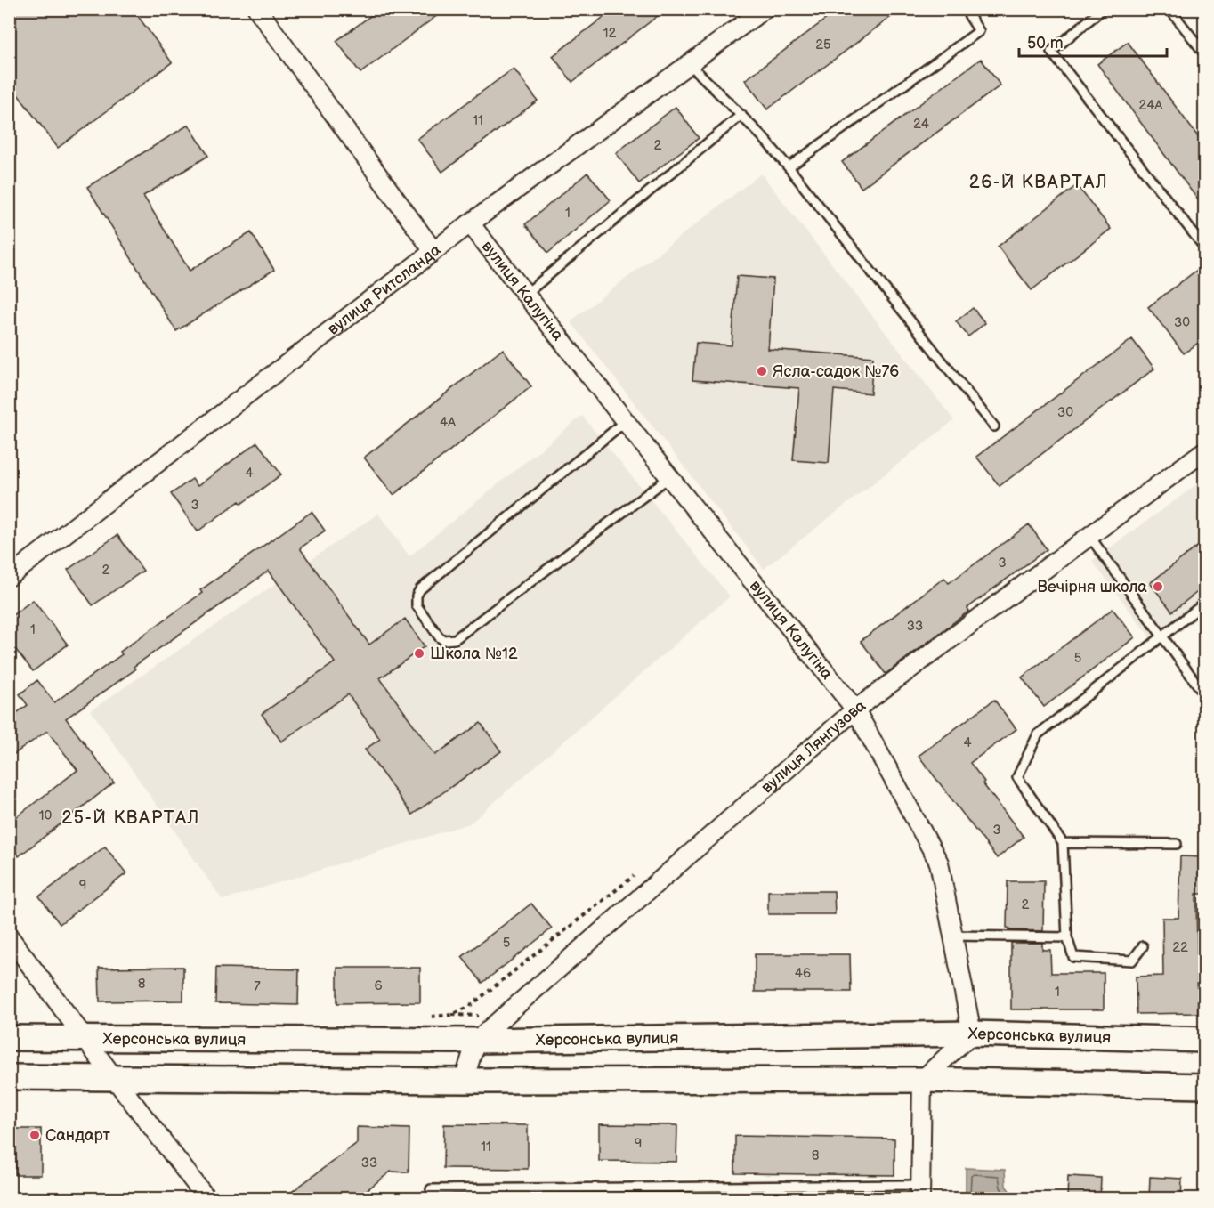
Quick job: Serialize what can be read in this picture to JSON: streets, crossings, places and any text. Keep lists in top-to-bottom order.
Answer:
{
  "streets": {
    "street": [
      "вулиця Ритсланда",
      "вулиця Калугіна",
      "вулиця Лянгузова",
      "Херсонська вулиця"
    ]
  },
  "crossings": [
    ["вулиця Ритсланда", "вулиця Калугіна"],
    ["вулиця Калугіна", "вулиця Лянгузова"],
    ["вулиця Калугіна", "Херсонська вулиця"],
    ["вулиця Лянгузова", "Херсонська вулиця"]
  ],
  "districts": ["26-Й КВАРТАЛ", "25-Й КВАРТАЛ"],
  "places": [
    "Ясла-садок №76",
    "Вечірня школа",
    "Школа №12",
    "Сандарт"
  ],
  "house_numbers": [
    "12",
    "25",
    "24А",
    "11",
    "24",
    "2",
    "1",
    "30",
    "30",
    "4А",
    "4",
    "3",
    "3",
    "2",
    "33",
    "1",
    "5",
    "4",
    "10",
    "3",
    "9",
    "2",
    "5",
    "22",
    "46",
    "8",
    "6",
    "7",
    "1",
    "9",
    "11",
    "8",
    "33"
  ],
  "scale_bar": "50 m"
}
